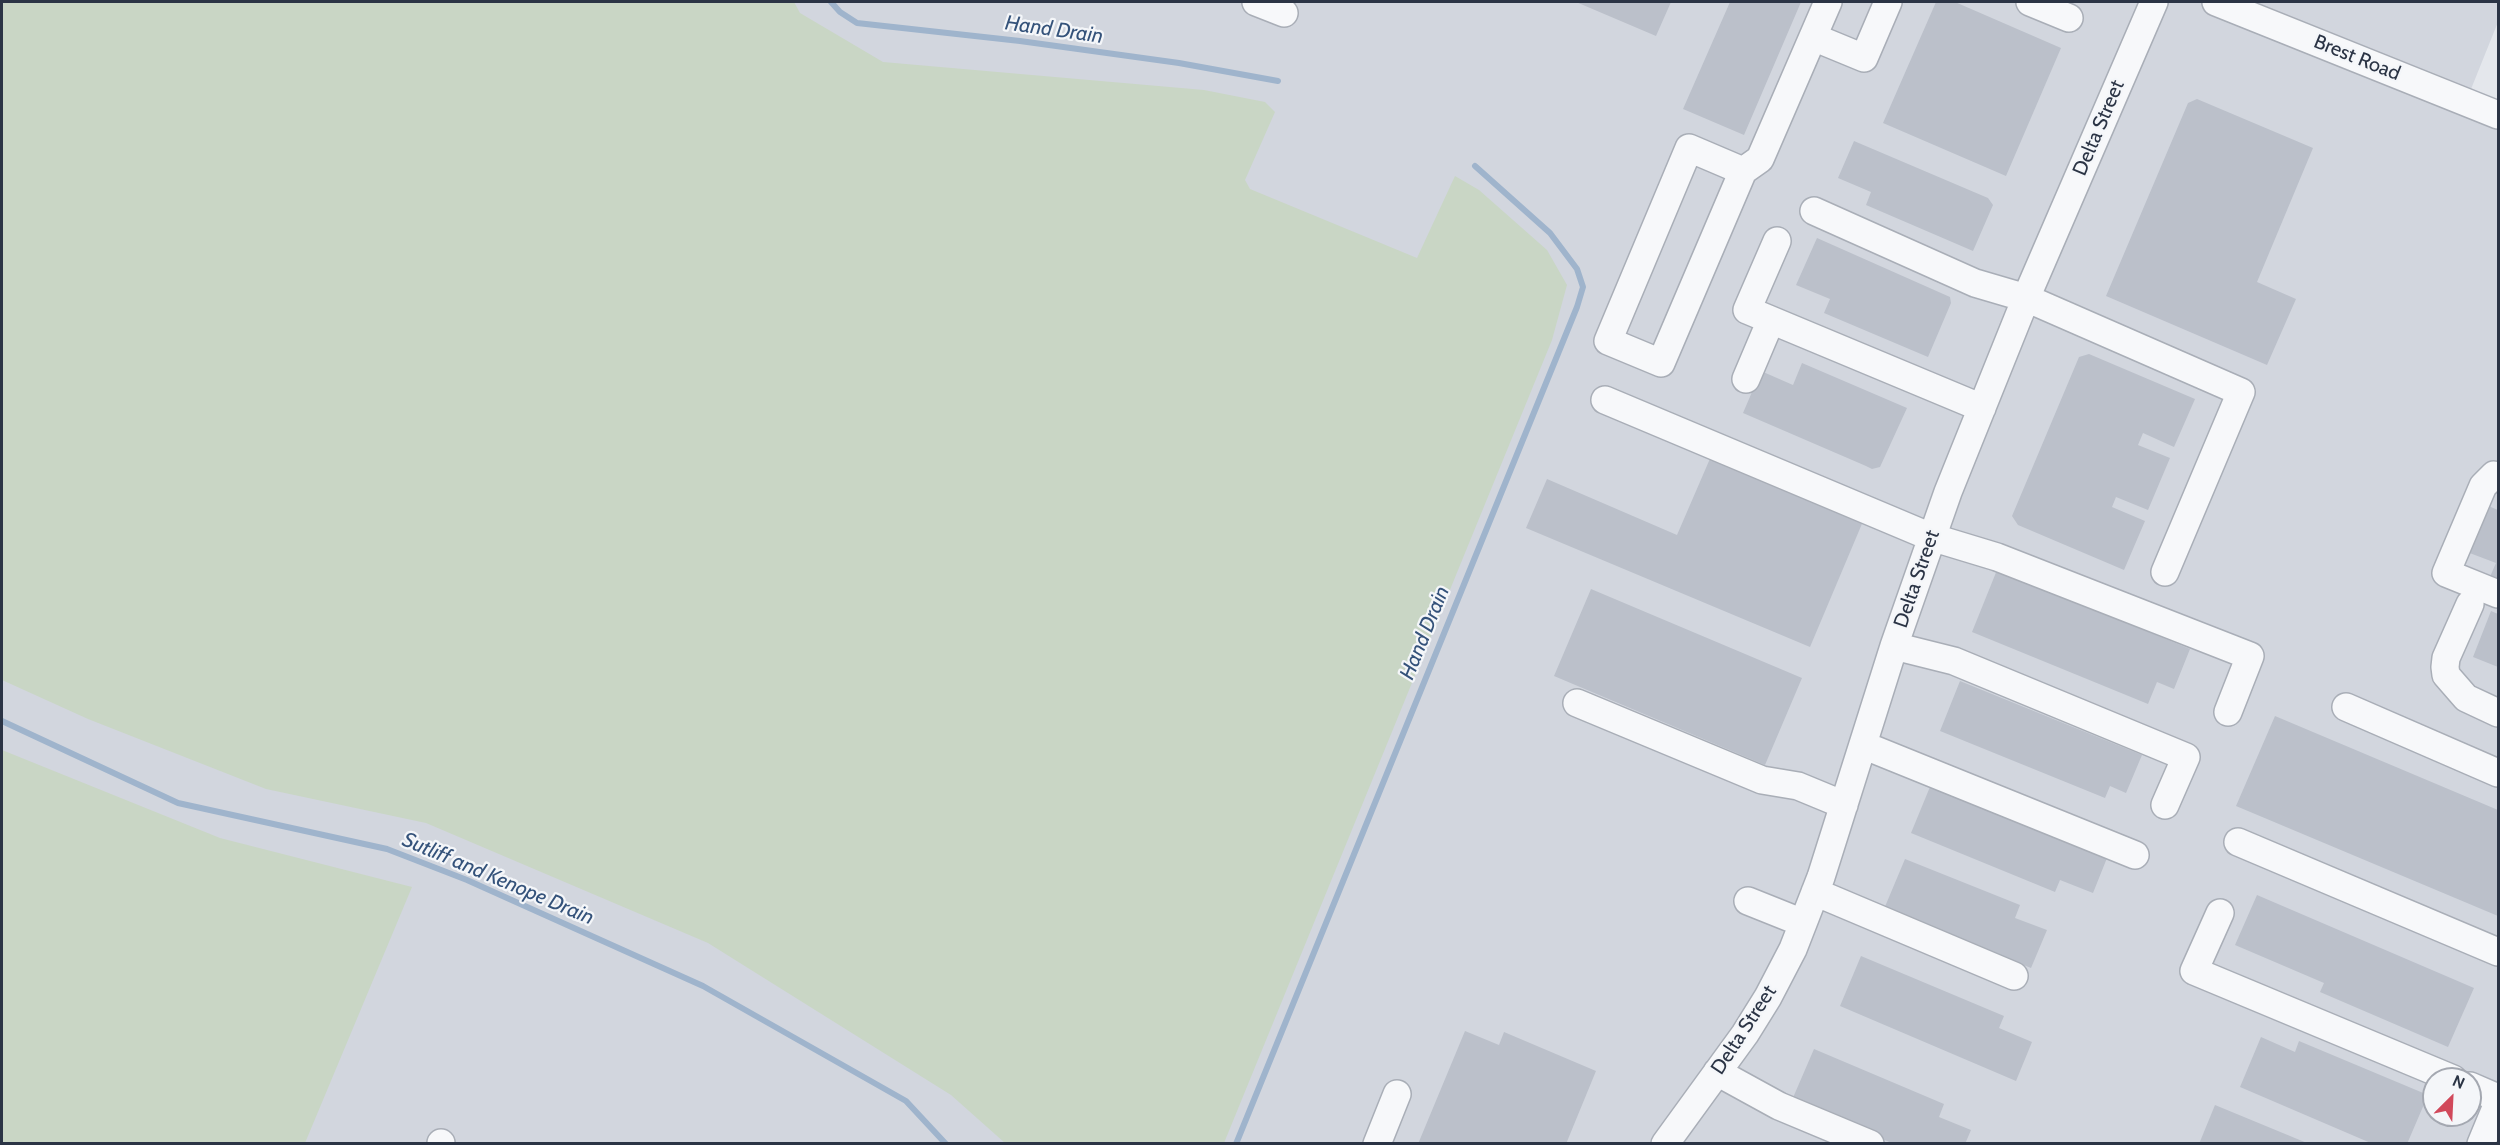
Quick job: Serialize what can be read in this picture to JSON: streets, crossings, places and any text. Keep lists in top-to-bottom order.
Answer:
{
  "streets": {
    "street": ["Brest Road", "Delta Street"]
  },
  "water": ["Hand Drain", "Sutliff and Kenope Drain"],
  "north": "top right"
}
